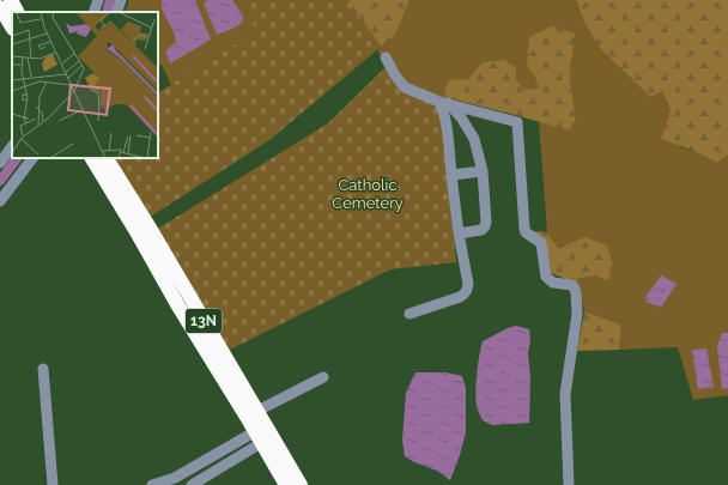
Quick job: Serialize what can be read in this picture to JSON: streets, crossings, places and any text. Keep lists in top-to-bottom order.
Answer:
{
  "streets": {
    "highway": ["13N"]
  },
  "parks": ["Catholic Cemetery"]
}
